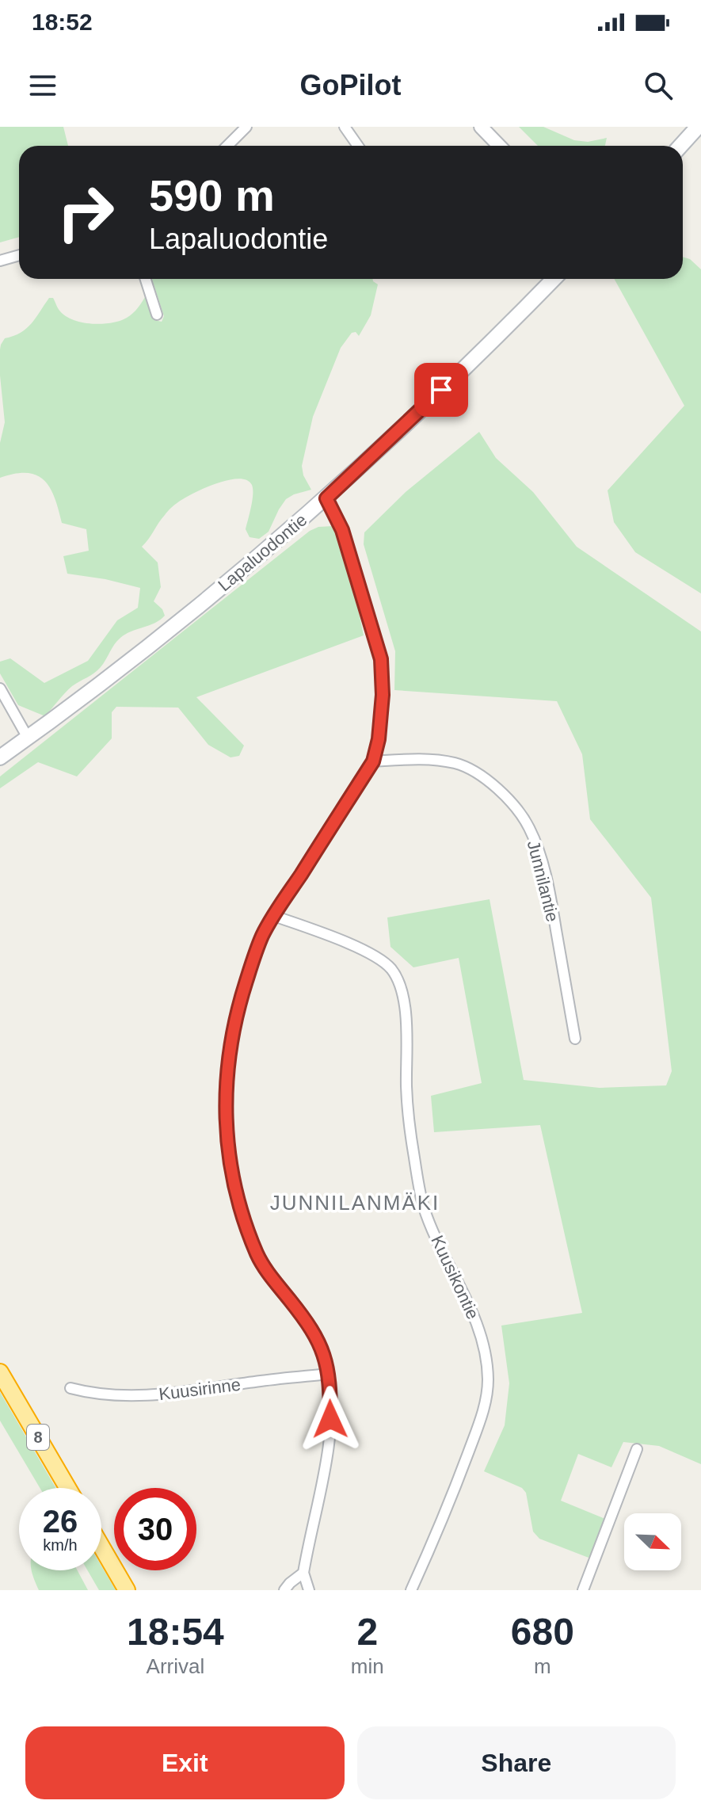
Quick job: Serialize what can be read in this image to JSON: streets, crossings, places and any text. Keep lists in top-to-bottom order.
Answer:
{
  "streets": {
    "highway": ["8"],
    "main road": ["Lapaluodontie"],
    "street": ["Junnilantie", "Kuusikontie", "Kuusirinne"]
  },
  "districts": ["JUNNILANMÄKI"],
  "north": "bottom right",
  "page": {
    "status": "18:52",
    "header": "GoPilot",
    "turn": ["590 m", "Lapaluodontie"],
    "speed": "26 km/h",
    "limit": "30",
    "eta": [
      "18:54",
      "Arrival",
      "2",
      "min",
      "680",
      "m"
    ],
    "buttons": ["Exit", "Share"]
  }
}
